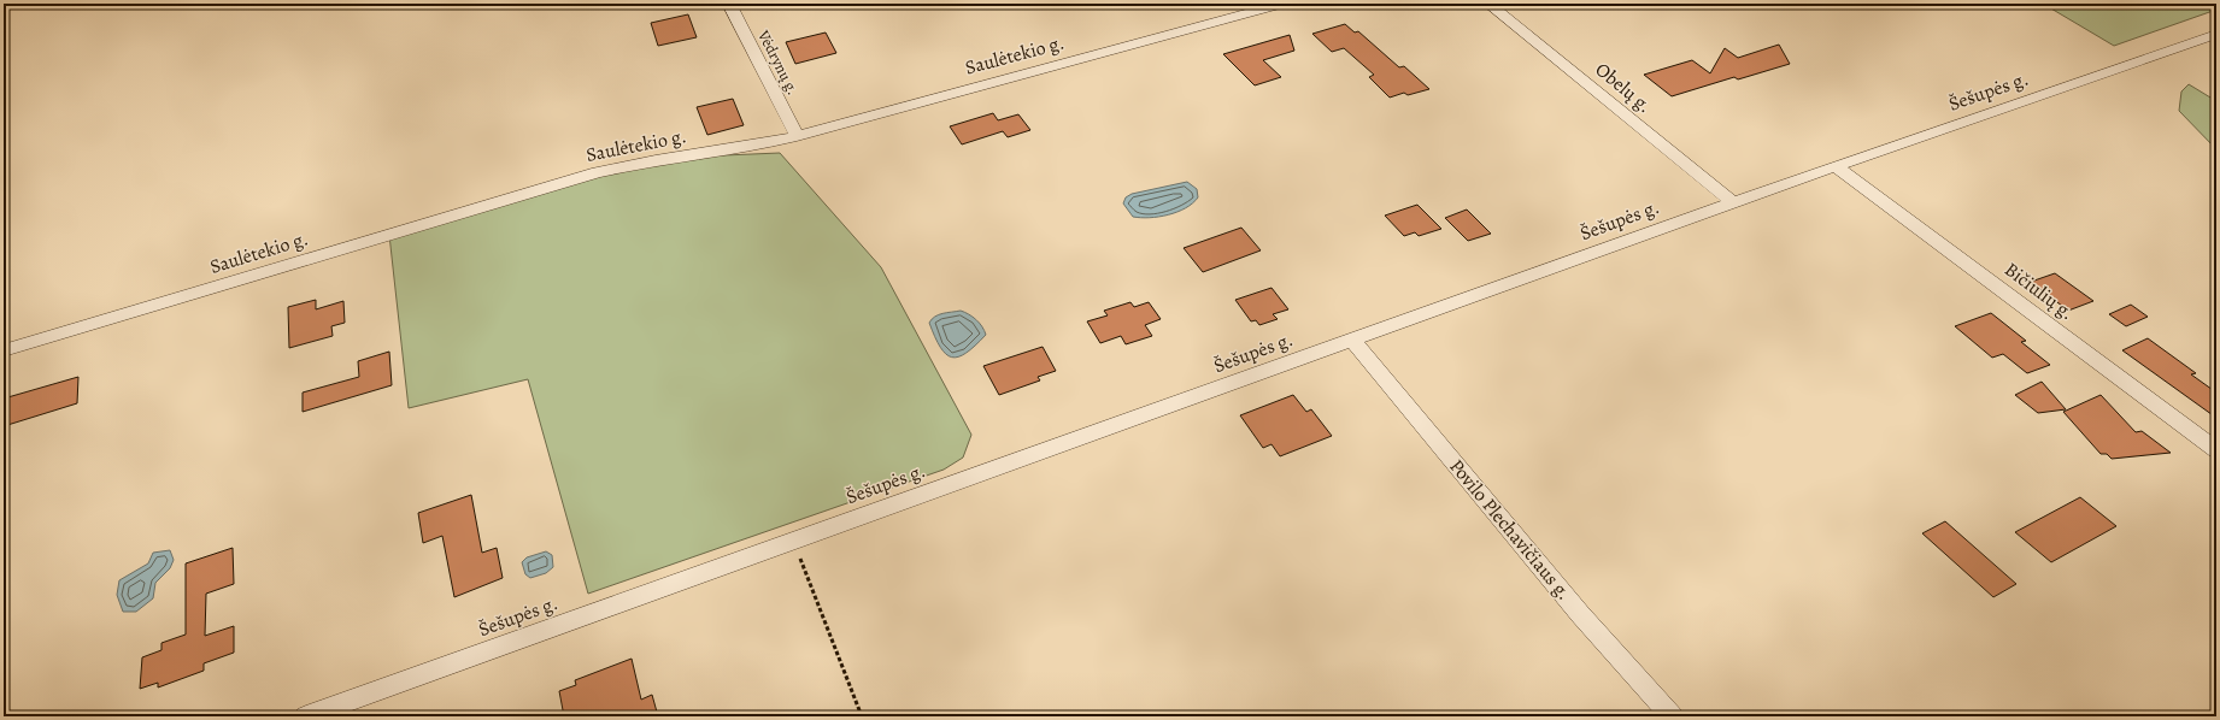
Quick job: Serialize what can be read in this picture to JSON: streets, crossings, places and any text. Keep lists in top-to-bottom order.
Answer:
{
  "streets": {
    "street": [
      "Saulėtekio g.",
      "Vėdrynų g.",
      "Obelų g.",
      "Šešupės g.",
      "Bičiulių g.",
      "Povilo Plechavičiaus g."
    ]
  },
  "crossings": [
    ["Saulėtekio g.", "Vėdrynų g."],
    ["Obelų g.", "Šešupės g."],
    ["Šešupės g.", "Bičiulių g."],
    ["Šešupės g.", "Povilo Plechavičiaus g."]
  ]
}
